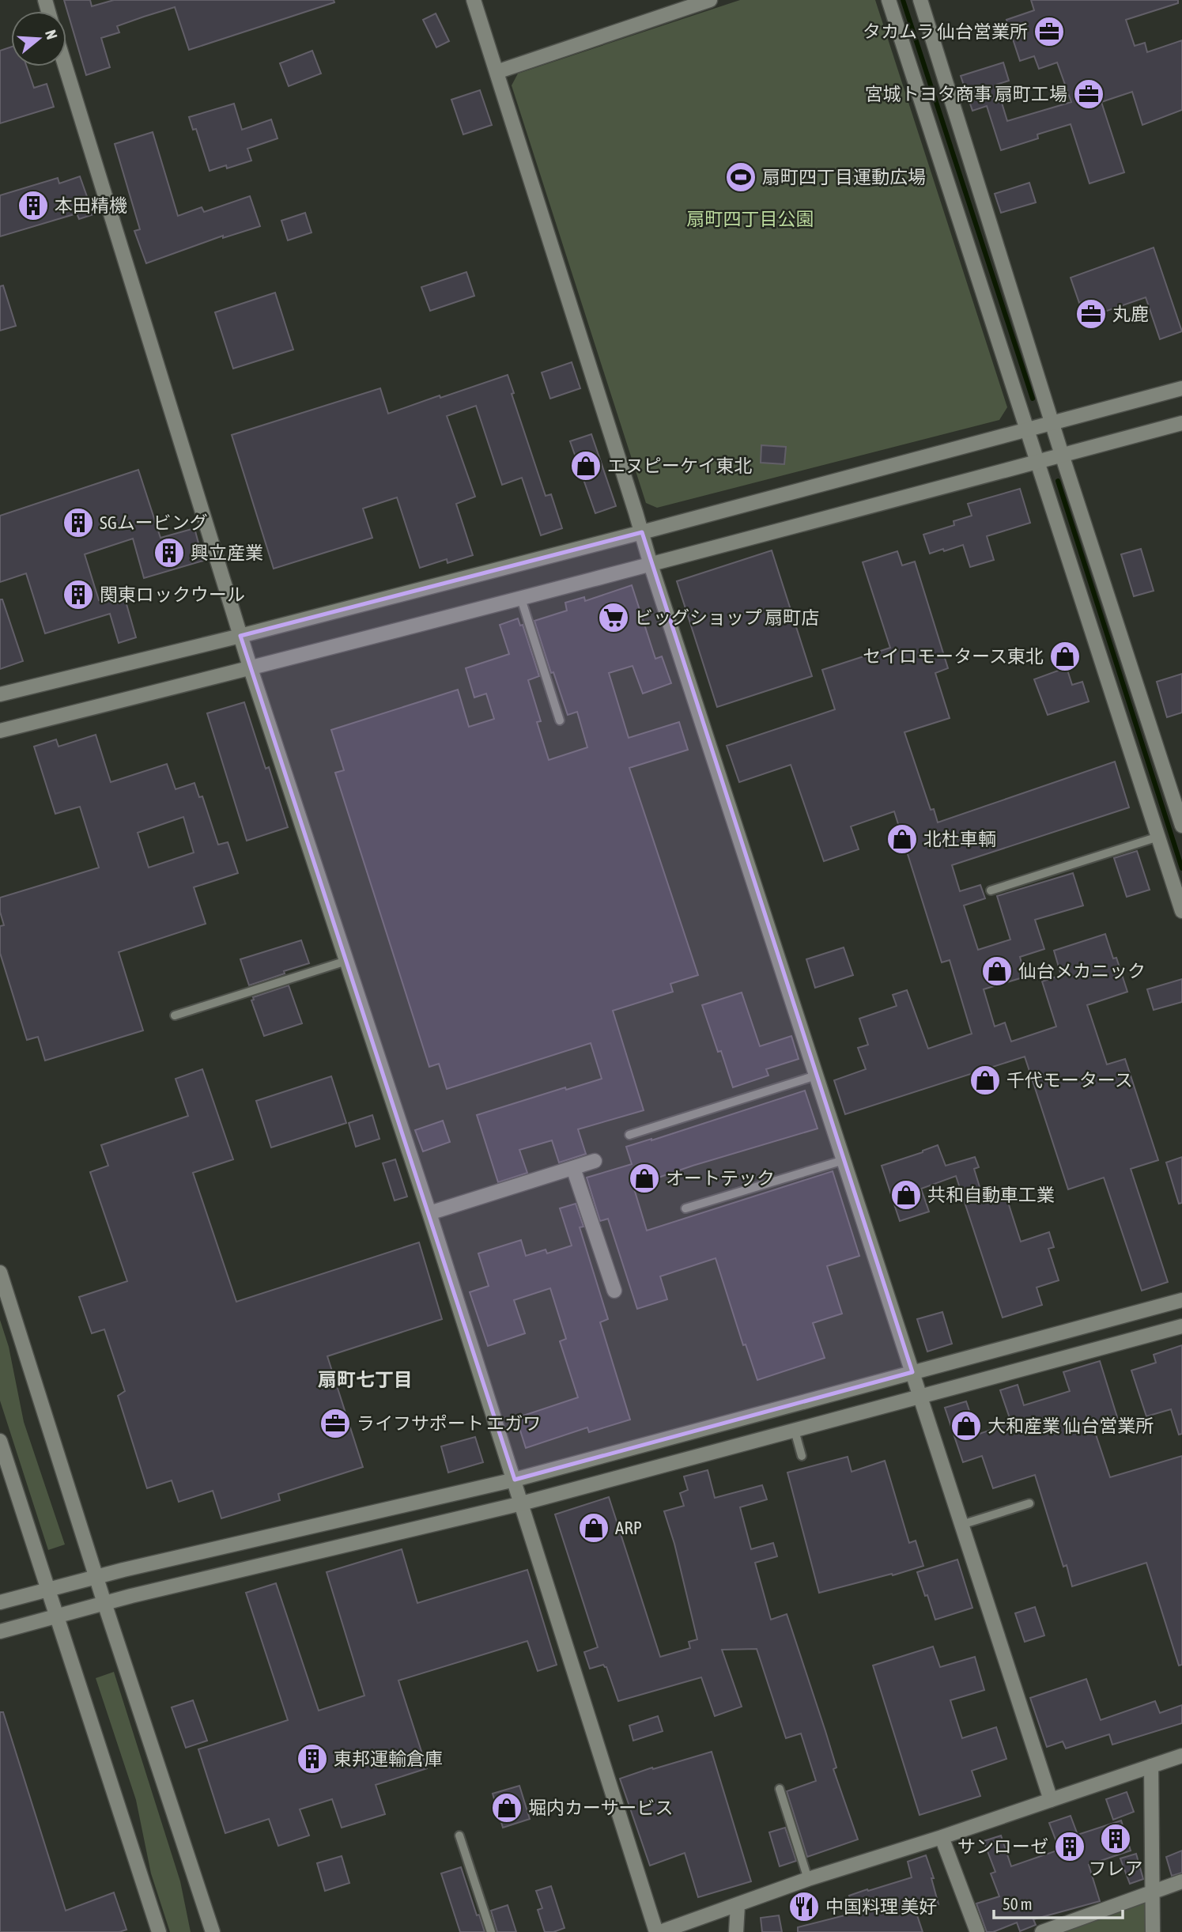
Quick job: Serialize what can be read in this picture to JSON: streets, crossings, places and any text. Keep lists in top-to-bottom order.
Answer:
{
  "districts": ["扇町七丁目"],
  "parks": ["扇町四丁目公園"],
  "places": {
    "office": [
      "タカムラ 仙台営業所",
      "宮城トヨタ商事 扇町工場",
      "丸鹿",
      "ライフサポート エガワ"
    ],
    "sports": ["扇町四丁目運動広場"],
    "building": [
      "本田精機",
      "SGムービング",
      "興立産業",
      "関東ロックウール",
      "東邦運輸倉庫",
      "フレア",
      "サンローゼ"
    ],
    "shop": [
      "エヌピーケイ東北",
      "セイロモータース東北",
      "北杜車輌",
      "仙台メカニック",
      "千代モータース",
      "オートテック",
      "共和自動車工業",
      "大和産業 仙台営業所",
      "ARP",
      "堀内カーサービス"
    ],
    "supermarket": ["ビッグショップ 扇町店"],
    "restaurant": ["中国料理 美好"]
  },
  "scale_bar": "50 m",
  "north": "right"
}
